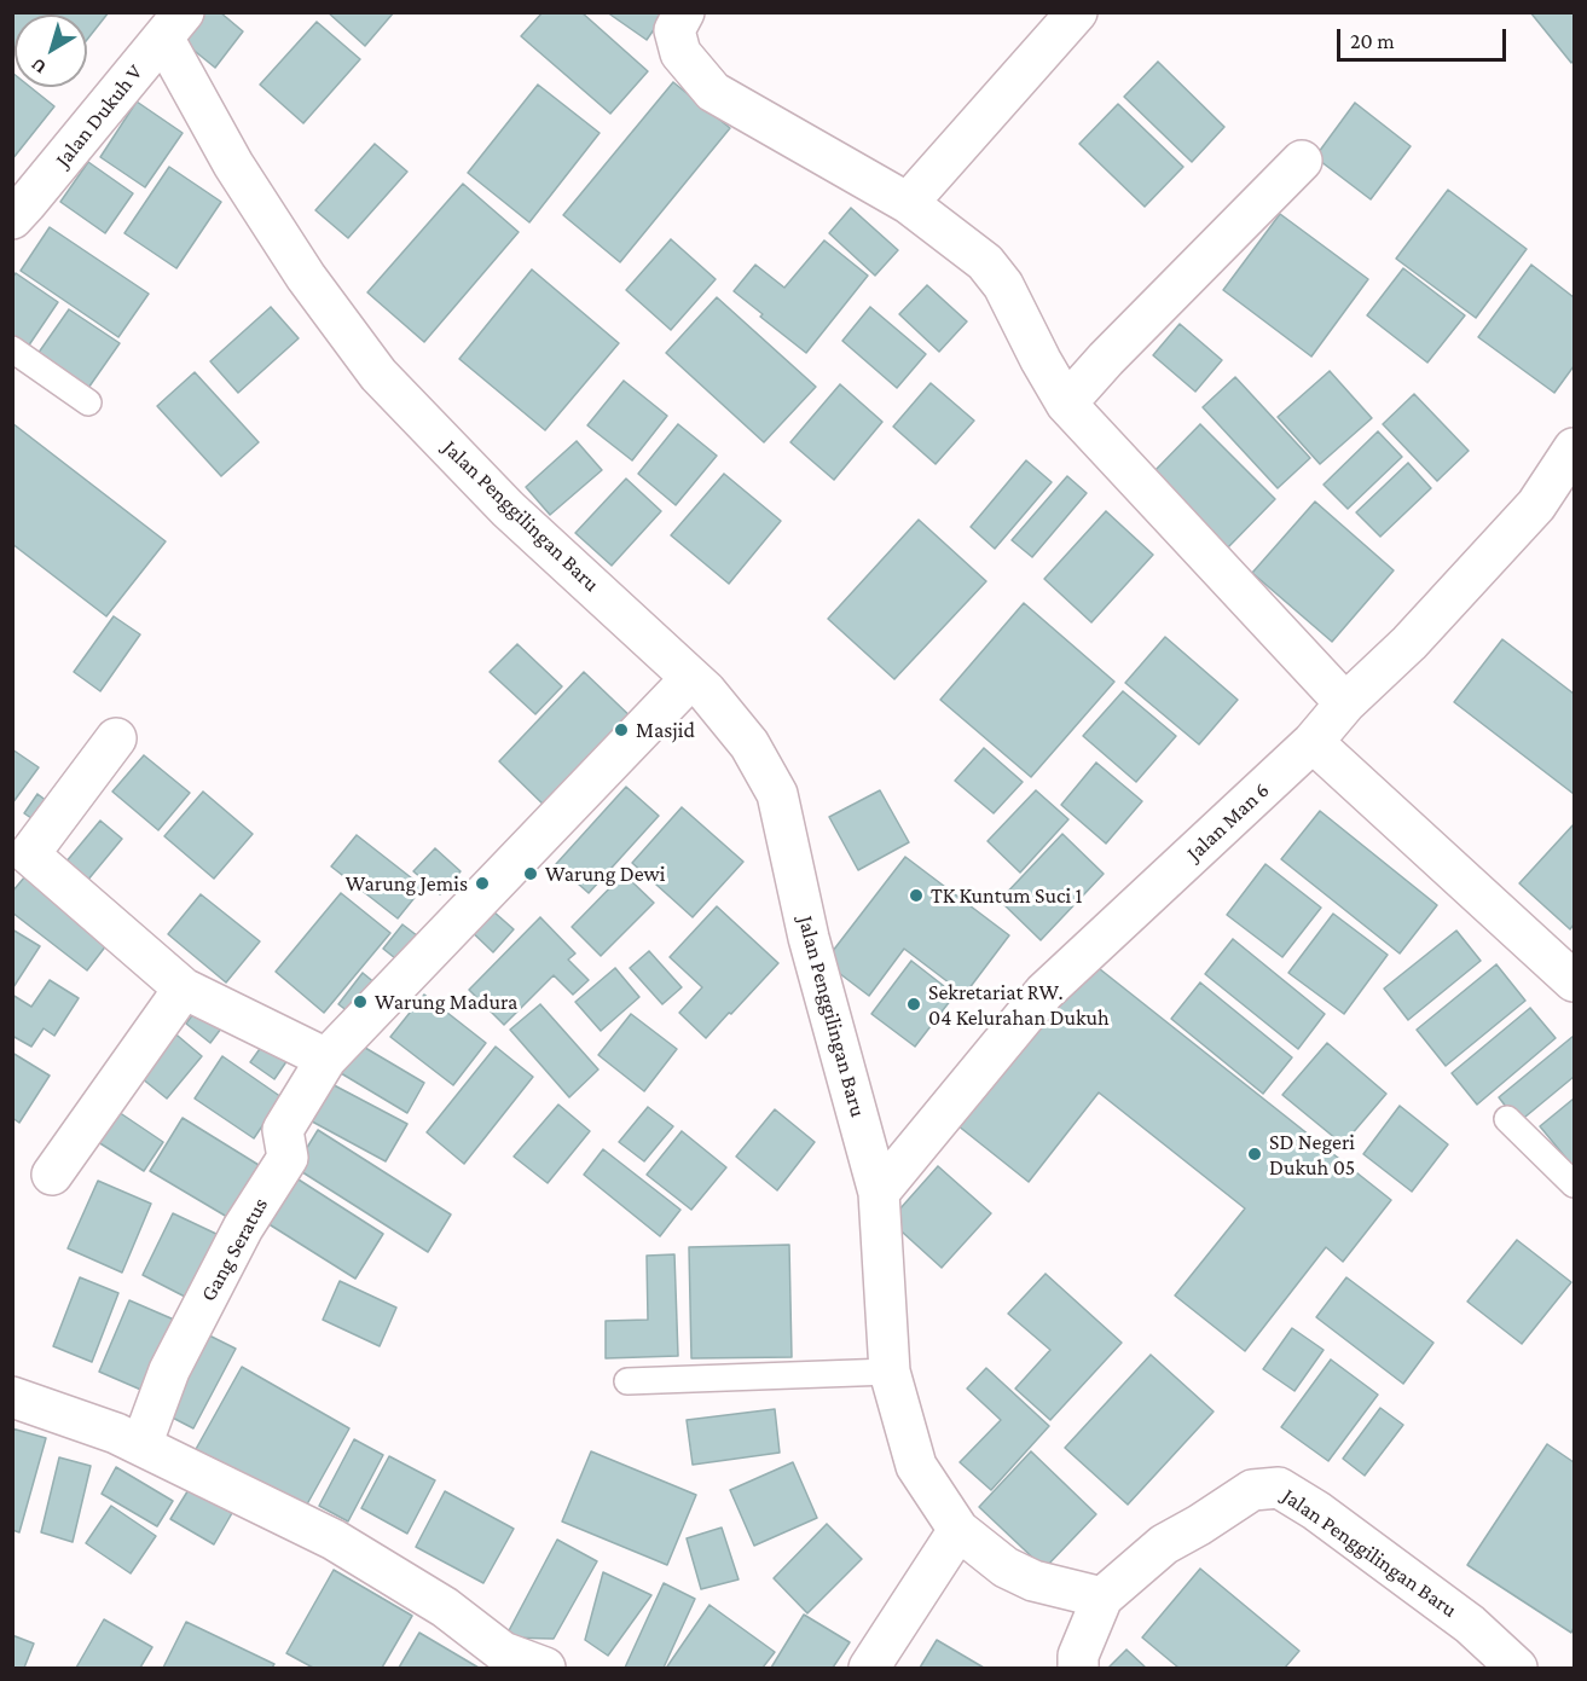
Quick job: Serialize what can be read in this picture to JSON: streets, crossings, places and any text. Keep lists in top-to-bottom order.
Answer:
{
  "streets": {
    "street": [
      "Jalan Dukuh V",
      "Jalan Penggilingan Baru",
      "Jalan Man 6",
      "Gang Seratus"
    ]
  },
  "crossings": [
    ["Jalan Dukuh V", "Jalan Penggilingan Baru"],
    ["Jalan Penggilingan Baru", "Jalan Man 6"],
    ["Jalan Penggilingan Baru", "Gang Seratus"]
  ],
  "places": [
    "Masjid",
    "Warung Dewi",
    "Warung Jemis",
    "TK Kuntum Suci 1",
    "Warung Madura",
    "Sekretariat RW. 04 Kelurahan Dukuh",
    "SD Negeri Dukuh 05"
  ],
  "scale_bar": "20 m",
  "north": "bottom left"
}
